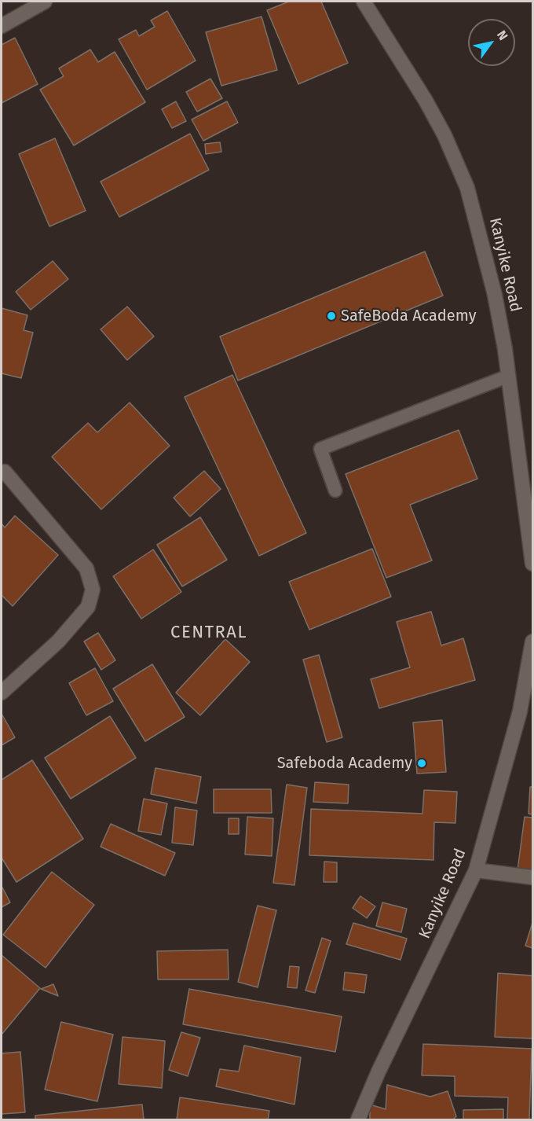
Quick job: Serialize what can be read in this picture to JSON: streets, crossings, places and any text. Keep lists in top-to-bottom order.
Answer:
{
  "streets": {
    "street": ["Kanyike Road"]
  },
  "districts": ["CENTRAL"],
  "places": ["SafeBoda Academy", "Safeboda Academy"],
  "north": "top right"
}
